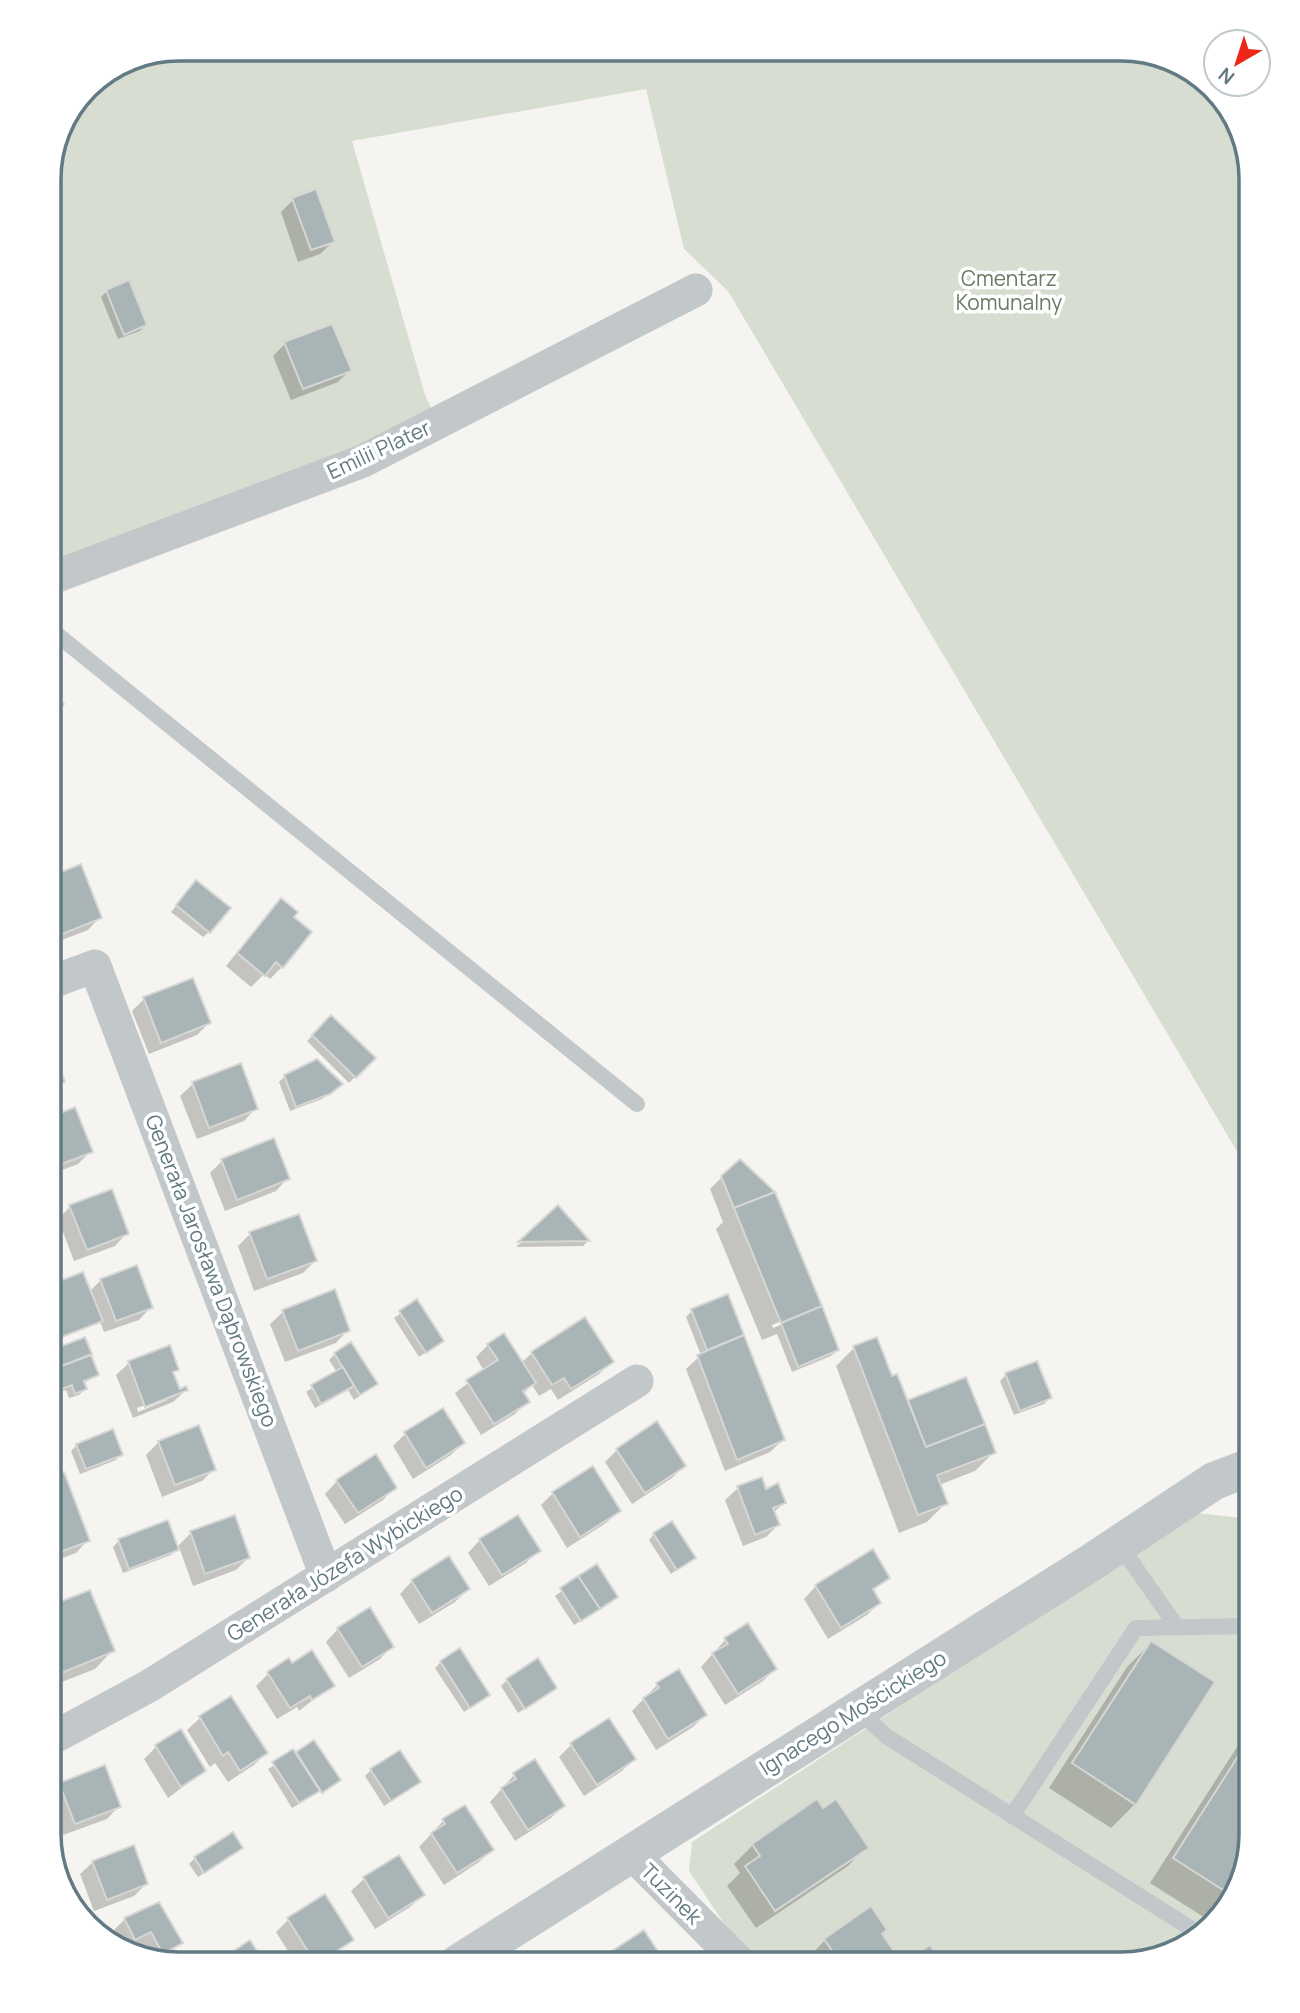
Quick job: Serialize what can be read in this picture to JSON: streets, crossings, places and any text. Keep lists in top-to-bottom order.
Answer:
{
  "streets": {
    "street": [
      "Emilii Plater",
      "Generała Jarosława Dąbrowskiego",
      "Generała Józefa Wybickiego",
      "Ignacego Mościckiego",
      "Tuzinek"
    ]
  },
  "crossings": [
    ["Generała Jarosława Dąbrowskiego", "Generała Józefa Wybickiego"],
    ["Ignacego Mościckiego", "Tuzinek"]
  ],
  "parks": ["Cmentarz Komunalny"],
  "north": "bottom left"
}
